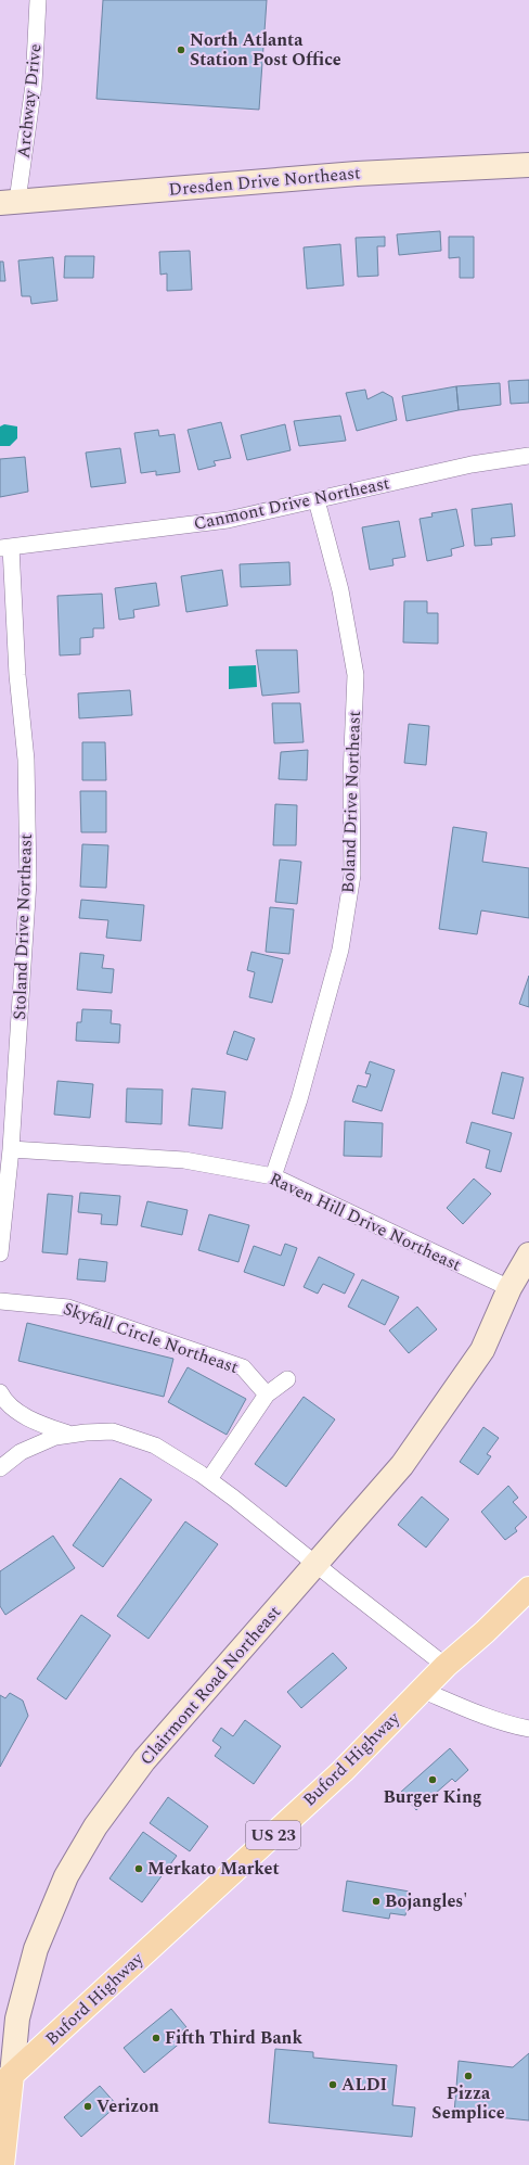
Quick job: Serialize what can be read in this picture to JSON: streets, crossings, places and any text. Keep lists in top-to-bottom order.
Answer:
{
  "streets": {
    "main road": [
      "Dresden Drive Northeast",
      "Clairmont Road Northeast",
      "Buford Highway",
      "US 23"
    ],
    "street": [
      "Archway Drive",
      "Canmont Drive Northeast",
      "Boland Drive Northeast",
      "Stoland Drive Northeast",
      "Raven Hill Drive Northeast",
      "Skyfall Circle Northeast"
    ]
  },
  "crossings": [
    ["Archway Drive", "Dresden Drive Northeast"],
    ["Canmont Drive Northeast", "Boland Drive Northeast"],
    ["Canmont Drive Northeast", "Stoland Drive Northeast"],
    ["Boland Drive Northeast", "Raven Hill Drive Northeast"],
    ["Stoland Drive Northeast", "Raven Hill Drive Northeast"],
    ["Raven Hill Drive Northeast", "Clairmont Road Northeast"],
    ["Clairmont Road Northeast", "Buford Highway"]
  ],
  "places": [
    "North Atlanta Station Post Office",
    "Burger King",
    "Merkato Market",
    "Bojangles'",
    "Fifth Third Bank",
    "Pizza Semplice",
    "ALDI",
    "Verizon"
  ]
}
